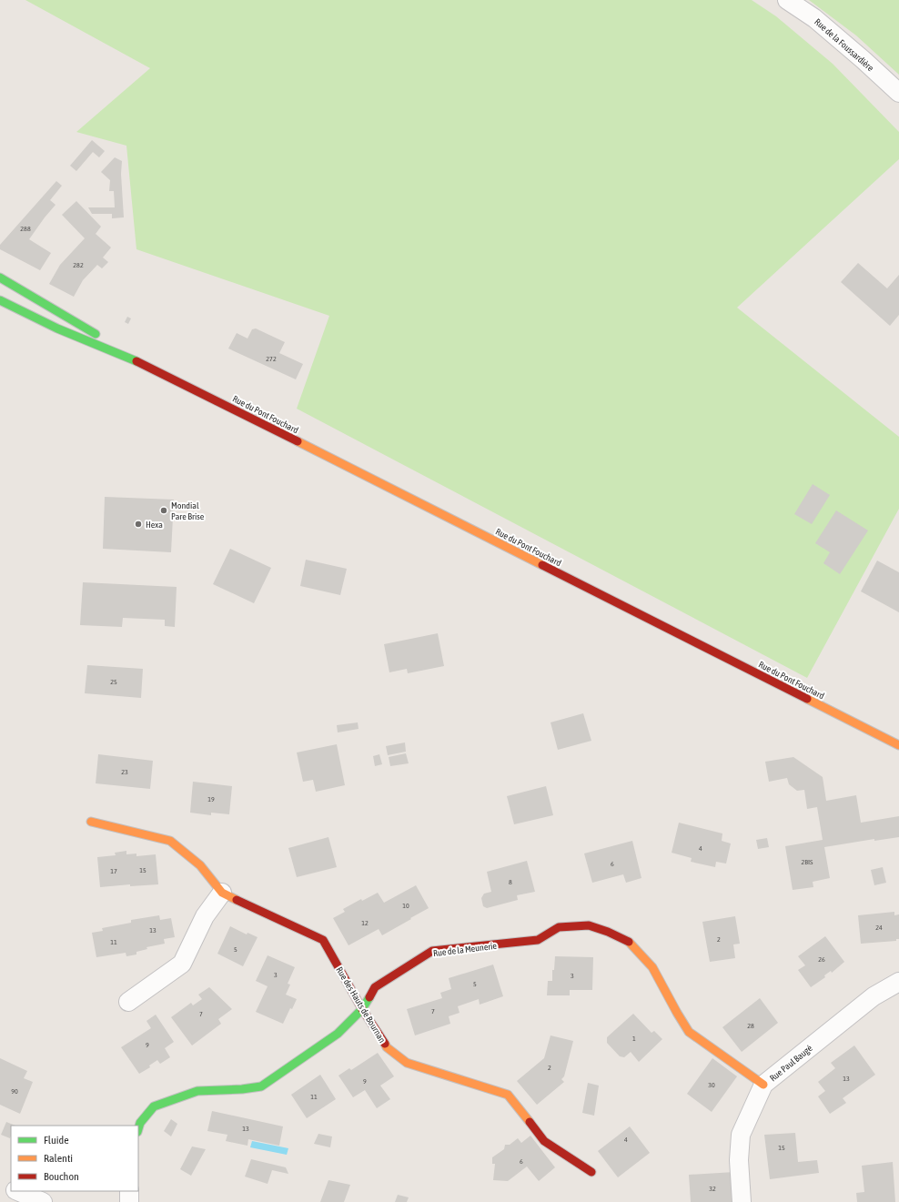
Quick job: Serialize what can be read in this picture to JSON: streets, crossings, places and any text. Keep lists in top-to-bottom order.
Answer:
{
  "streets": {
    "street": [
      "Rue de la Foussardière",
      "Rue du Pont Fouchard",
      "Rue de la Meunerie",
      "Rue des Hauts de Bournan",
      "Rue Paul Baugé"
    ]
  },
  "crossings": [
    ["Rue de la Meunerie", "Rue des Hauts de Bournan"],
    ["Rue de la Meunerie", "Rue Paul Baugé"]
  ],
  "places": ["Mondial Pare Brise", "Hexa"],
  "house_numbers": [
    "288",
    "282",
    "272",
    "25",
    "23",
    "19",
    "4",
    "2BIS",
    "6",
    "15",
    "17",
    "8",
    "10",
    "12",
    "24",
    "13",
    "2",
    "11",
    "5",
    "26",
    "3",
    "3",
    "5",
    "7",
    "7",
    "28",
    "1",
    "9",
    "2",
    "13",
    "9",
    "30",
    "90",
    "11",
    "13",
    "4",
    "15",
    "6",
    "32"
  ],
  "legend": ["Fluide", "Ralenti", "Bouchon"]
}
